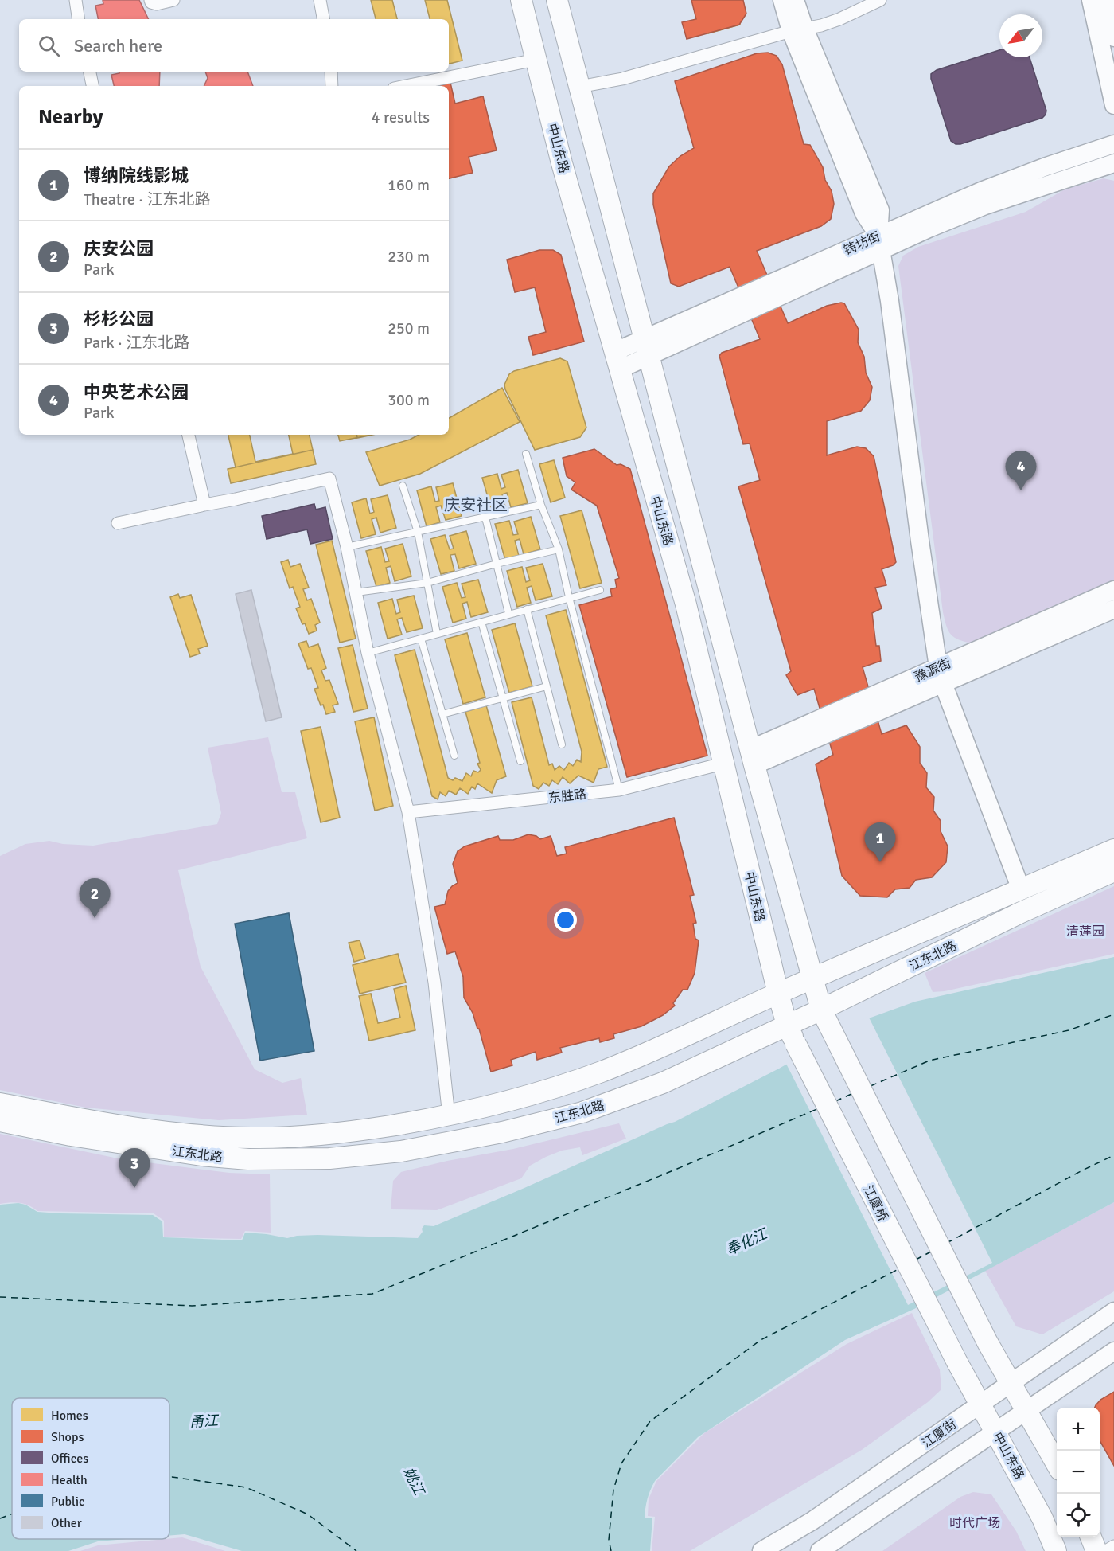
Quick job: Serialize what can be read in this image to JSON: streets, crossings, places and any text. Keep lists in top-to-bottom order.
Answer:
{
  "streets": {
    "main road": ["中山东路", "江东北路", "江厦桥"],
    "street": [
      "铸坊街",
      "豫源街",
      "东胜路",
      "江厦街"
    ]
  },
  "crossings": [
    ["中山东路", "铸坊街"],
    ["中山东路", "东胜路"],
    ["中山东路", "江东北路"],
    ["中山东路", "江厦桥"],
    ["中山东路", "江厦街"]
  ],
  "districts": ["庆安社区"],
  "water": ["奉化江", "甬江", "姚江"],
  "parks": ["清莲园", "时代广场"],
  "legend": [
    "Homes",
    "Shops",
    "Offices",
    "Health",
    "Public",
    "Other"
  ],
  "north": "bottom left",
  "page": {
    "search": "Search here",
    "heading": ["Nearby", "4 results"],
    "list": [
      {
        "mark": "1",
        "name": "博纳院线影城",
        "note": "Theatre · 江东北路",
        "value": "160 m"
      },
      {
        "mark": "2",
        "name": "庆安公园",
        "note": "Park",
        "value": "230 m"
      },
      {
        "mark": "3",
        "name": "杉杉公园",
        "note": "Park · 江东北路",
        "value": "250 m"
      },
      {
        "mark": "4",
        "name": "中央艺术公园",
        "note": "Park",
        "value": "300 m"
      }
    ],
    "pins": [
      "4",
      "1",
      "2",
      "3"
    ],
    "map_buttons": ["+", "−"]
  }
}
